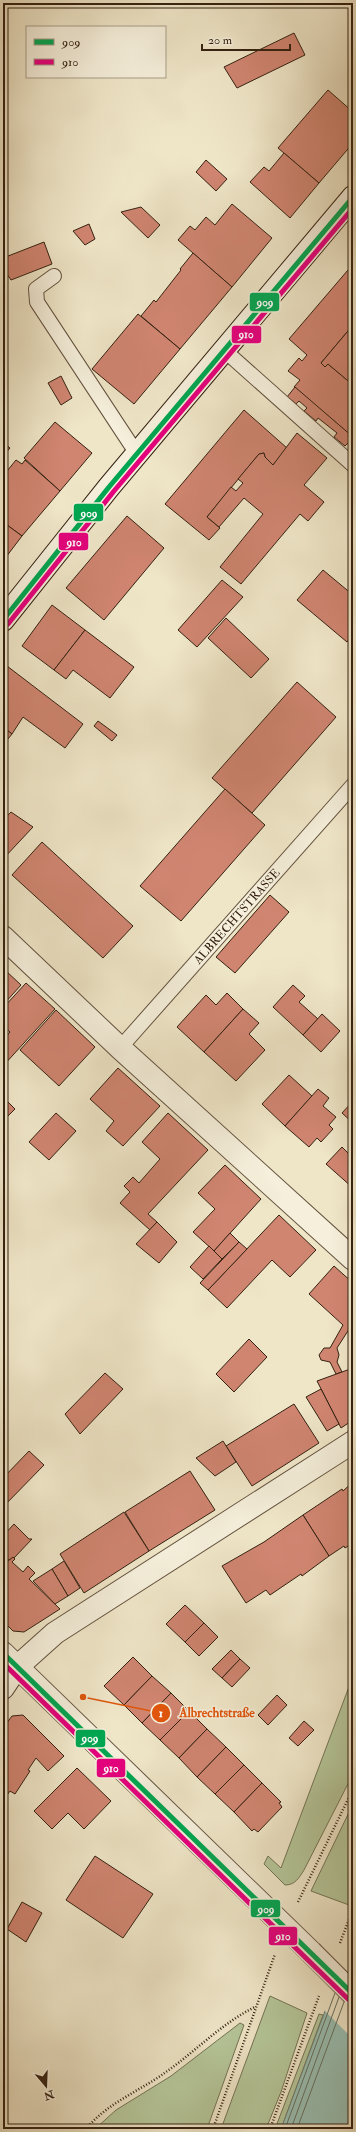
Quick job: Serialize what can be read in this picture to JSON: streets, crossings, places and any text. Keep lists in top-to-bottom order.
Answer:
{
  "streets": {
    "lane": ["ALBRECHTSTRASSE"]
  },
  "places": ["Albrechtstraße"],
  "lines": ["transit line 909", "transit line 910"],
  "legend": ["909", "910"],
  "scale_bar": "20 m",
  "north": "bottom"
}
